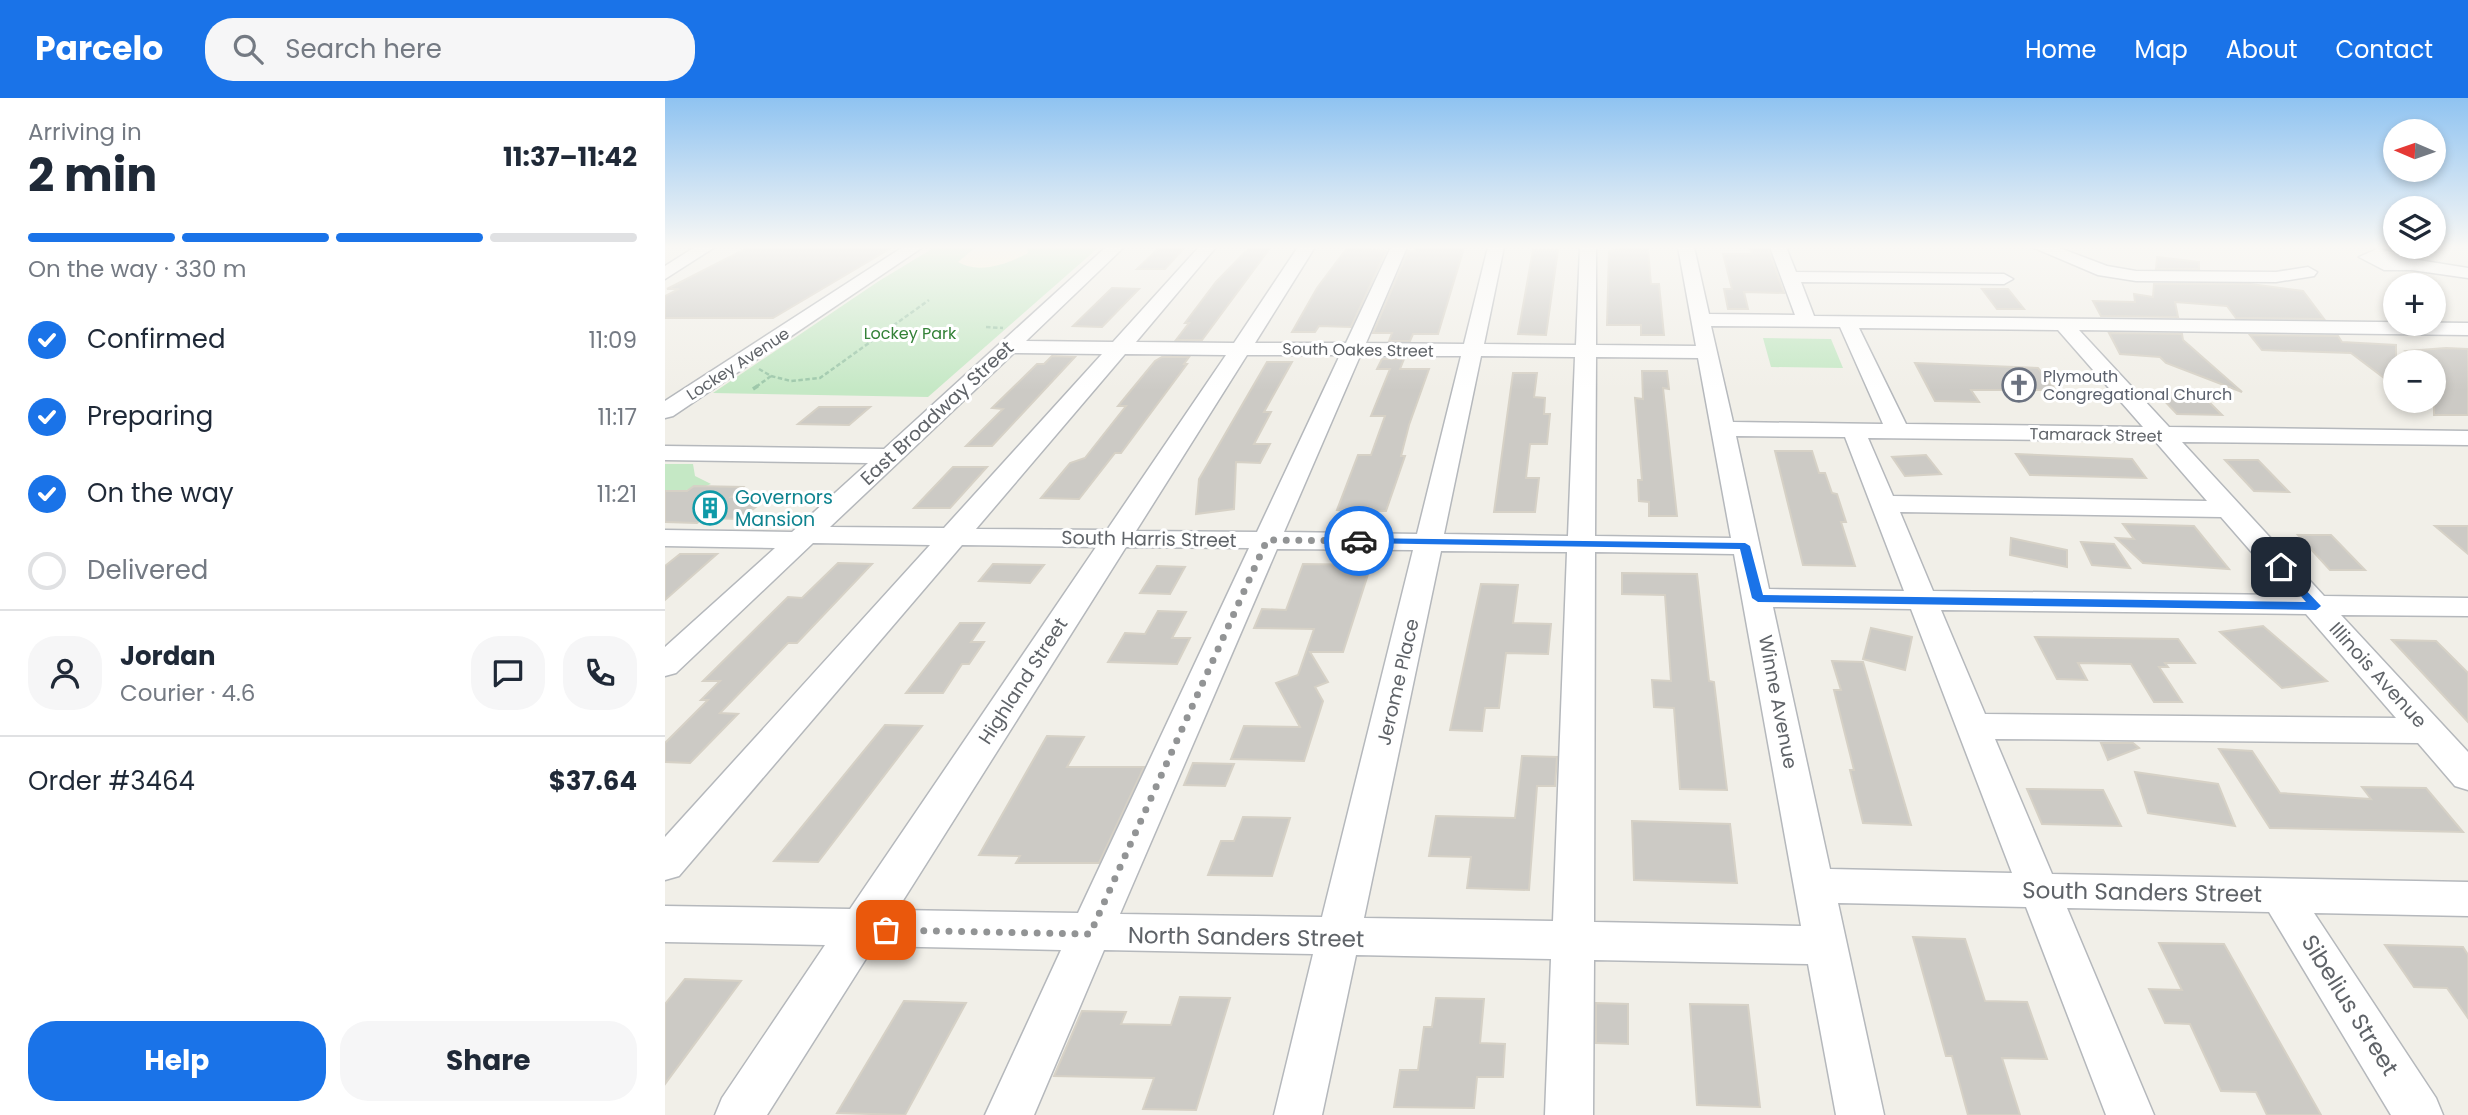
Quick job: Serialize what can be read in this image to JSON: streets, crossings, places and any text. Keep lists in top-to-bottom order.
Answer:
{
  "streets": {
    "street": [
      "South Oakes Street",
      "Lockey Avenue",
      "East Broadway Street",
      "Tamarack Street",
      "South Harris Street",
      "Illinois Avenue",
      "Highland Street",
      "Jerome Place",
      "Winne Avenue",
      "South Sanders Street",
      "North Sanders Street",
      "Sibelius Street"
    ]
  },
  "crossings": [
    ["South Oakes Street", "East Broadway Street"],
    ["South Oakes Street", "Highland Street"],
    ["South Oakes Street", "Jerome Place"],
    ["South Oakes Street", "Winne Avenue"],
    ["East Broadway Street", "South Harris Street"],
    ["Tamarack Street", "Illinois Avenue"],
    ["Tamarack Street", "Winne Avenue"],
    ["South Harris Street", "Highland Street"],
    ["South Harris Street", "Jerome Place"],
    ["South Harris Street", "Winne Avenue"],
    ["Highland Street", "North Sanders Street"],
    ["Jerome Place", "North Sanders Street"],
    ["Winne Avenue", "South Sanders Street"],
    ["Winne Avenue", "North Sanders Street"],
    ["South Sanders Street", "Sibelius Street"]
  ],
  "parks": ["Lockey Park"],
  "places": {
    "church": ["Plymouth Congregational Church"],
    "building": ["Governors Mansion"]
  },
  "north": "left",
  "page": {
    "header": "Parcelo",
    "search": "Search here",
    "nav": [
      "Home",
      "Map",
      "About",
      "Contact"
    ],
    "heading": ["2 min", "Arriving in", "11:37–11:42"],
    "panel": [
      "Jordan",
      "Courier · 4.6",
      "Order #3464",
      "$37.64"
    ],
    "map_buttons": ["+", "−"],
    "bar": "On the way · 330 m",
    "list": [
      ["Confirmed", "11:09"],
      ["Preparing", "11:17"],
      ["On the way", "11:21"],
      "Delivered"
    ],
    "buttons": ["Help", "Share"]
  }
}
